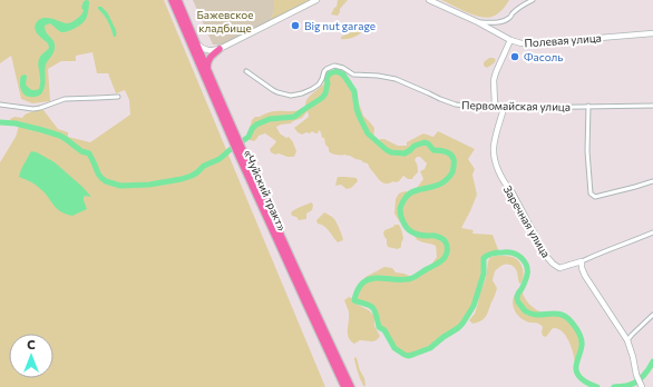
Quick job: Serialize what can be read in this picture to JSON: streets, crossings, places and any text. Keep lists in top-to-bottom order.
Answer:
{
  "streets": {
    "highway": ["«Чуйский тракт»"],
    "street": ["Полевая улица", "Первомайская улица", "Заречная улица"]
  },
  "crossings": [
    ["Первомайская улица", "Заречная улица"]
  ],
  "parks": ["Бажевское кладбище"],
  "places": ["Big nut garage", "Фасоль"],
  "north": "top"
}
